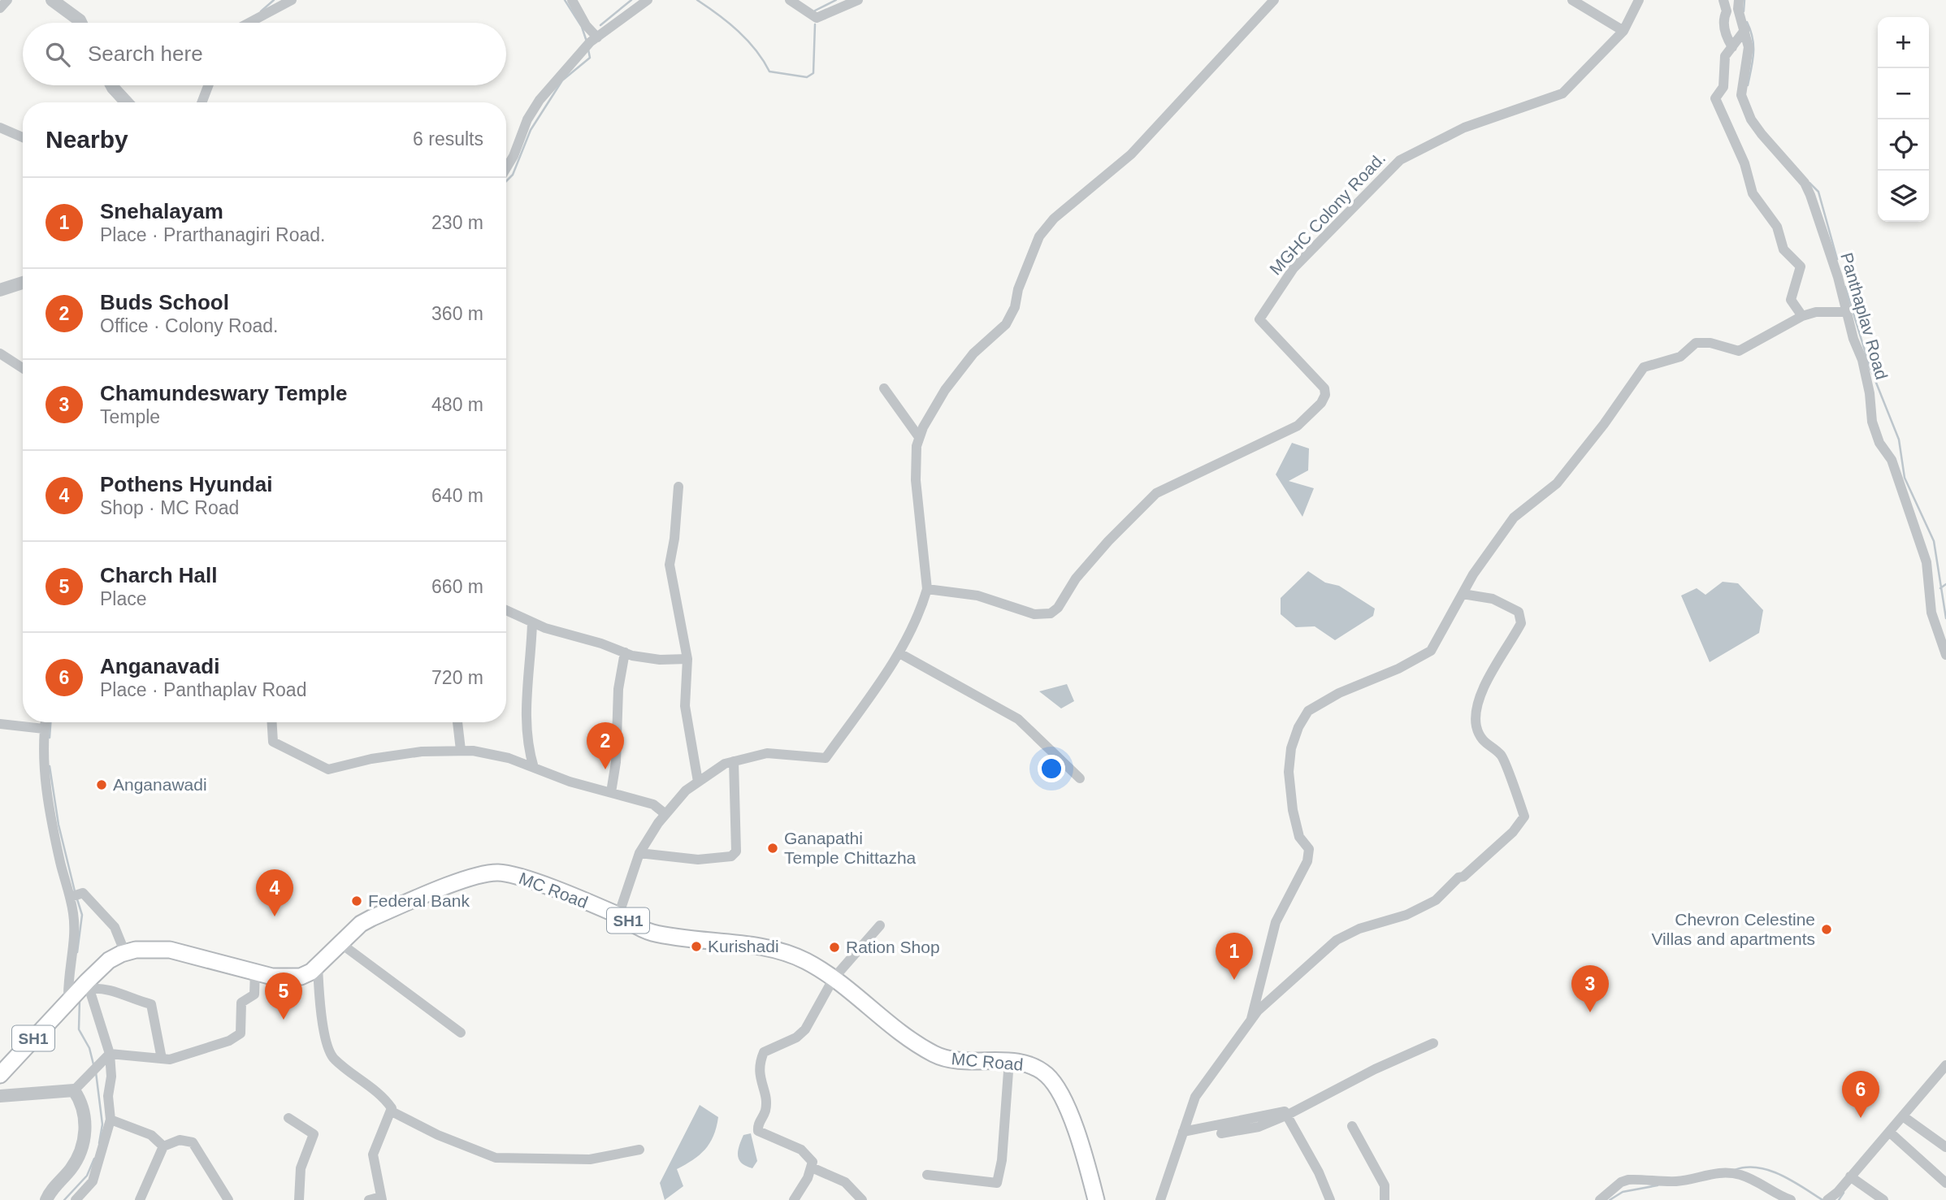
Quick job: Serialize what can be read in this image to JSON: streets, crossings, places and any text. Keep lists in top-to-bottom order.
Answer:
{
  "streets": {
    "main road": ["MC Road", "SH1"],
    "street": ["MGHC Colony Road.", "Panthaplav Road"]
  },
  "places": [
    "Anganawadi",
    "Ganapathi Temple Chittazha",
    "Federal Bank",
    "Chevron Celestine Villas and apartments",
    "Kurishadi",
    "Ration Shop"
  ],
  "page": {
    "map_buttons": ["+", "−"],
    "search": "Search here",
    "heading": ["Nearby", "6 results"],
    "list": [
      {
        "mark": "1",
        "name": "Snehalayam",
        "note": "Place · Prarthanagiri Road.",
        "value": "230 m"
      },
      {
        "mark": "2",
        "name": "Buds School",
        "note": "Office · Colony Road.",
        "value": "360 m"
      },
      {
        "mark": "3",
        "name": "Chamundeswary Temple",
        "note": "Temple",
        "value": "480 m"
      },
      {
        "mark": "4",
        "name": "Pothens Hyundai",
        "note": "Shop · MC Road",
        "value": "640 m"
      },
      {
        "mark": "5",
        "name": "Charch Hall",
        "note": "Place",
        "value": "660 m"
      },
      {
        "mark": "6",
        "name": "Anganavadi",
        "note": "Place · Panthaplav Road",
        "value": "720 m"
      }
    ],
    "pins": [
      "2",
      "4",
      "1",
      "3",
      "5",
      "6"
    ]
  }
}
